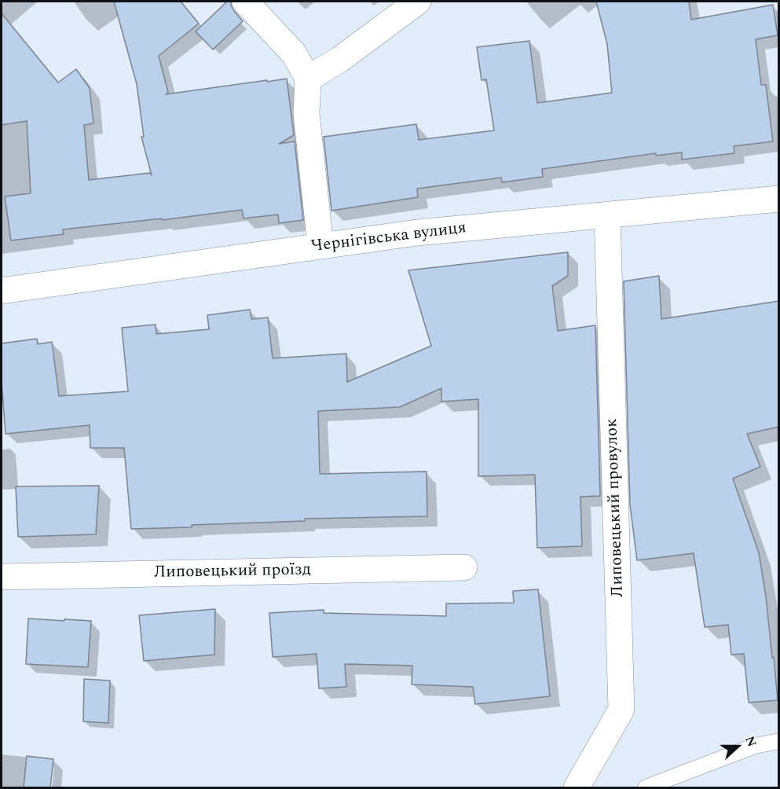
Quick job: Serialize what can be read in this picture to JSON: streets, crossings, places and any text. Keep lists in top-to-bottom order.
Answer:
{
  "streets": {
    "street": ["Чернігівська вулиця", "Липовецький провулок", "Липовецький проїзд"]
  },
  "crossings": [
    ["Чернігівська вулиця", "Липовецький провулок"]
  ],
  "north": "right"
}
